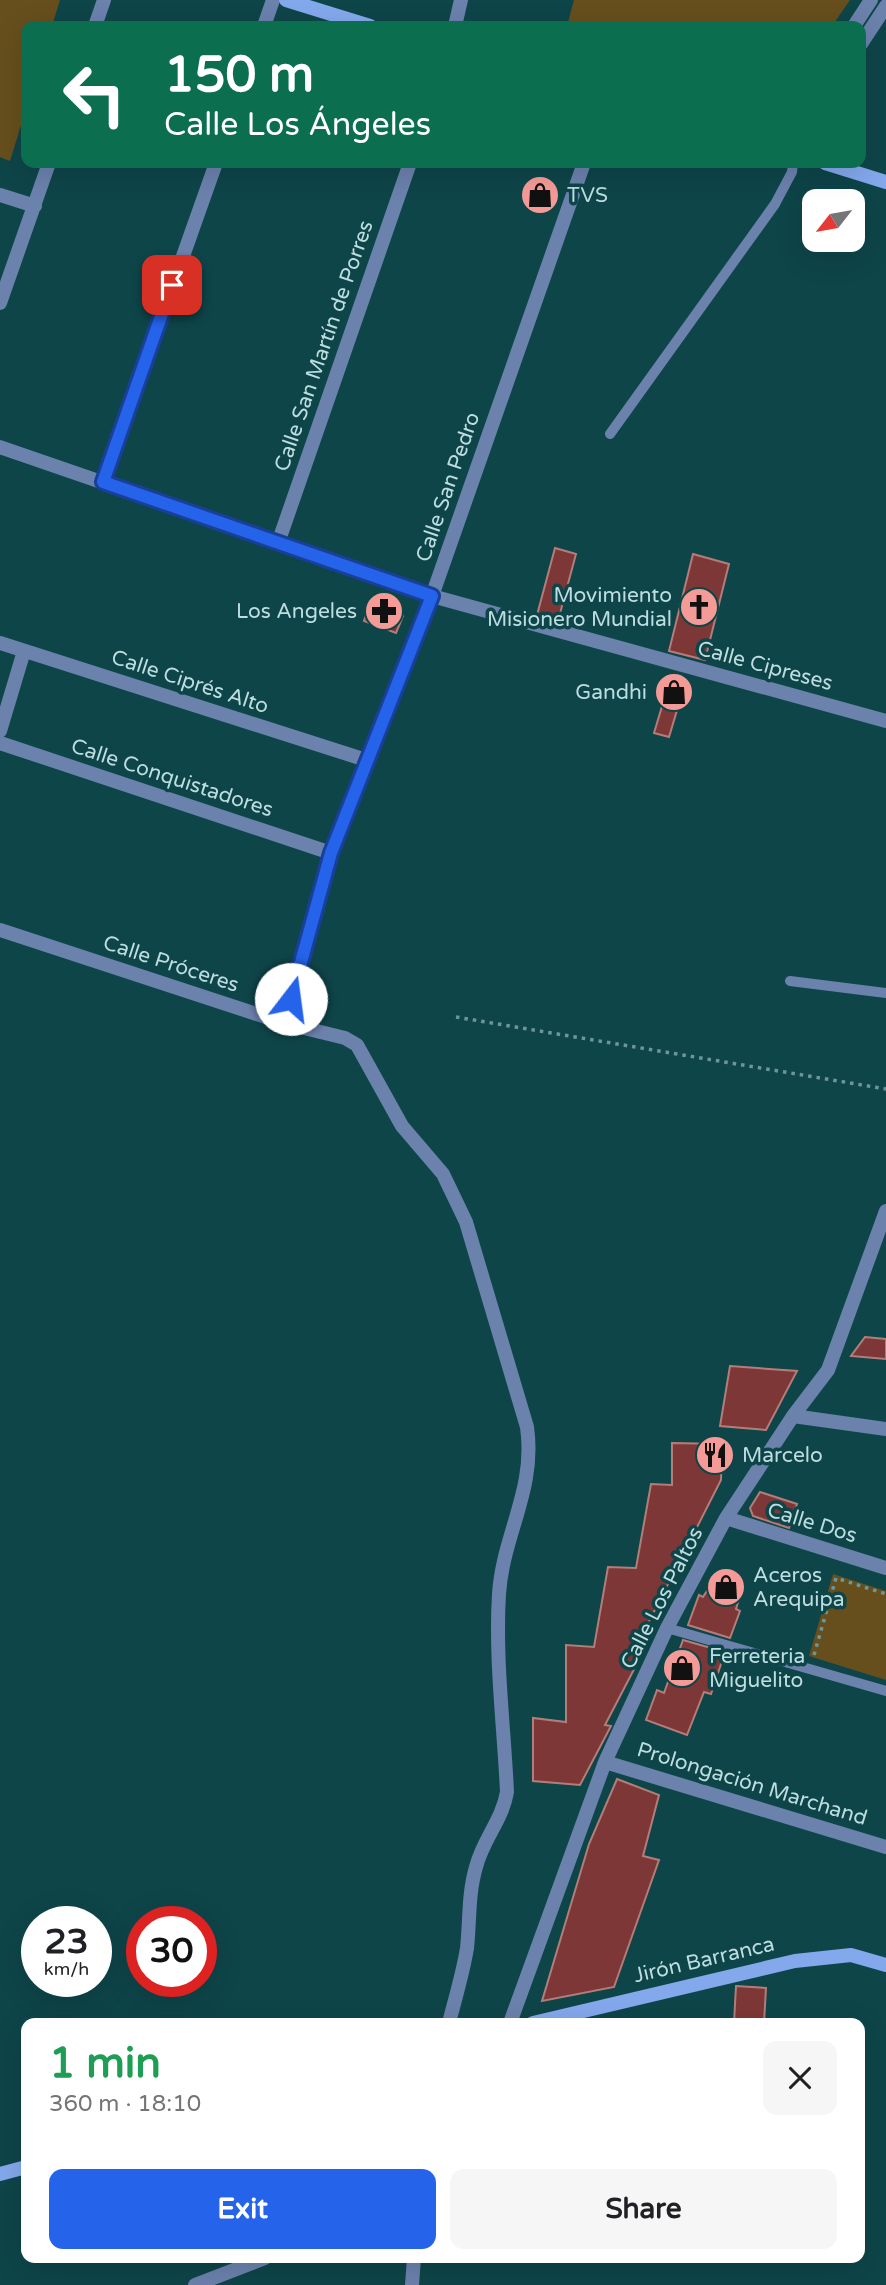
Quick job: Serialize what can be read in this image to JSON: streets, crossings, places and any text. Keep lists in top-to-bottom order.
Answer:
{
  "streets": {
    "street": [
      "Calle San Martín de Porres",
      "Calle San Pedro",
      "Calle Cipreses",
      "Calle Ciprés Alto",
      "Calle Conquistadores",
      "Calle Próceres",
      "Calle Dos",
      "Calle Los Paltos",
      "Prolongación Marchand",
      "Jirón Barranca"
    ]
  },
  "crossings": [
    ["Calle San Martín de Porres", "Calle Cipreses"],
    ["Calle San Pedro", "Calle Cipreses"],
    ["Calle San Pedro", "Calle Ciprés Alto"],
    ["Calle San Pedro", "Calle Conquistadores"],
    ["Calle San Pedro", "Calle Próceres"],
    ["Calle Dos", "Calle Los Paltos"],
    ["Calle Los Paltos", "Prolongación Marchand"]
  ],
  "places": {
    "shop": [
      "TVS",
      "Gandhi",
      "Aceros Arequipa",
      "Ferreteria Miguelito"
    ],
    "church": ["Movimiento Misionero Mundial"],
    "pharmacy": ["Los Angeles"],
    "restaurant": ["Marcelo"]
  },
  "north": "bottom left",
  "page": {
    "turn": ["150 m", "Calle Los Ángeles"],
    "speed": "23 km/h",
    "limit": "30",
    "heading": ["1 min", "360 m · 18:10"],
    "buttons": ["Exit", "Share"]
  }
}
